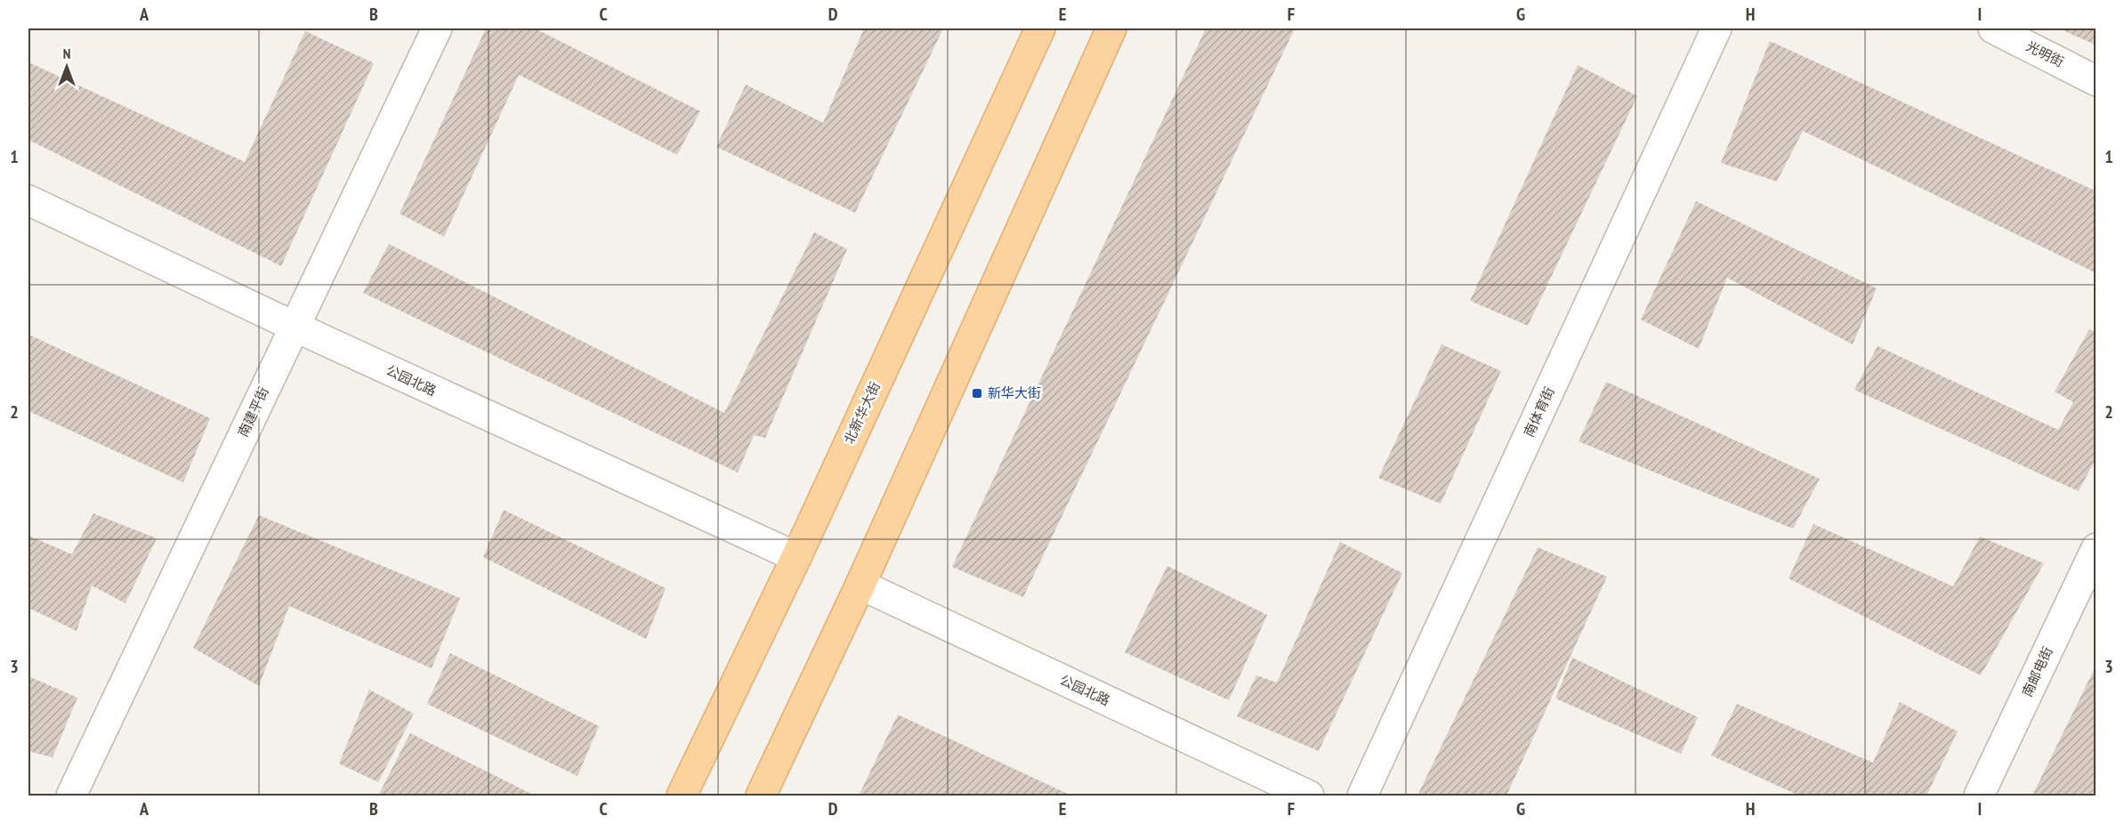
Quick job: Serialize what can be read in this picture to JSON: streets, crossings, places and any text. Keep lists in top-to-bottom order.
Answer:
{
  "streets": {
    "main road": ["北新华大街"],
    "street": [
      "光明街",
      "公园北路",
      "南建平街",
      "南体育街",
      "南邮电街"
    ]
  },
  "crossings": [
    ["公园北路", "南建平街"],
    ["公园北路", "北新华大街"]
  ],
  "places": {
    "transit": ["新华大街"]
  },
  "north": "top",
  "grid": {
    "columns": [
      "A",
      "B",
      "C",
      "D",
      "E",
      "F",
      "G",
      "H",
      "I"
    ],
    "rows": ["1", "2", "3"]
  }
}
